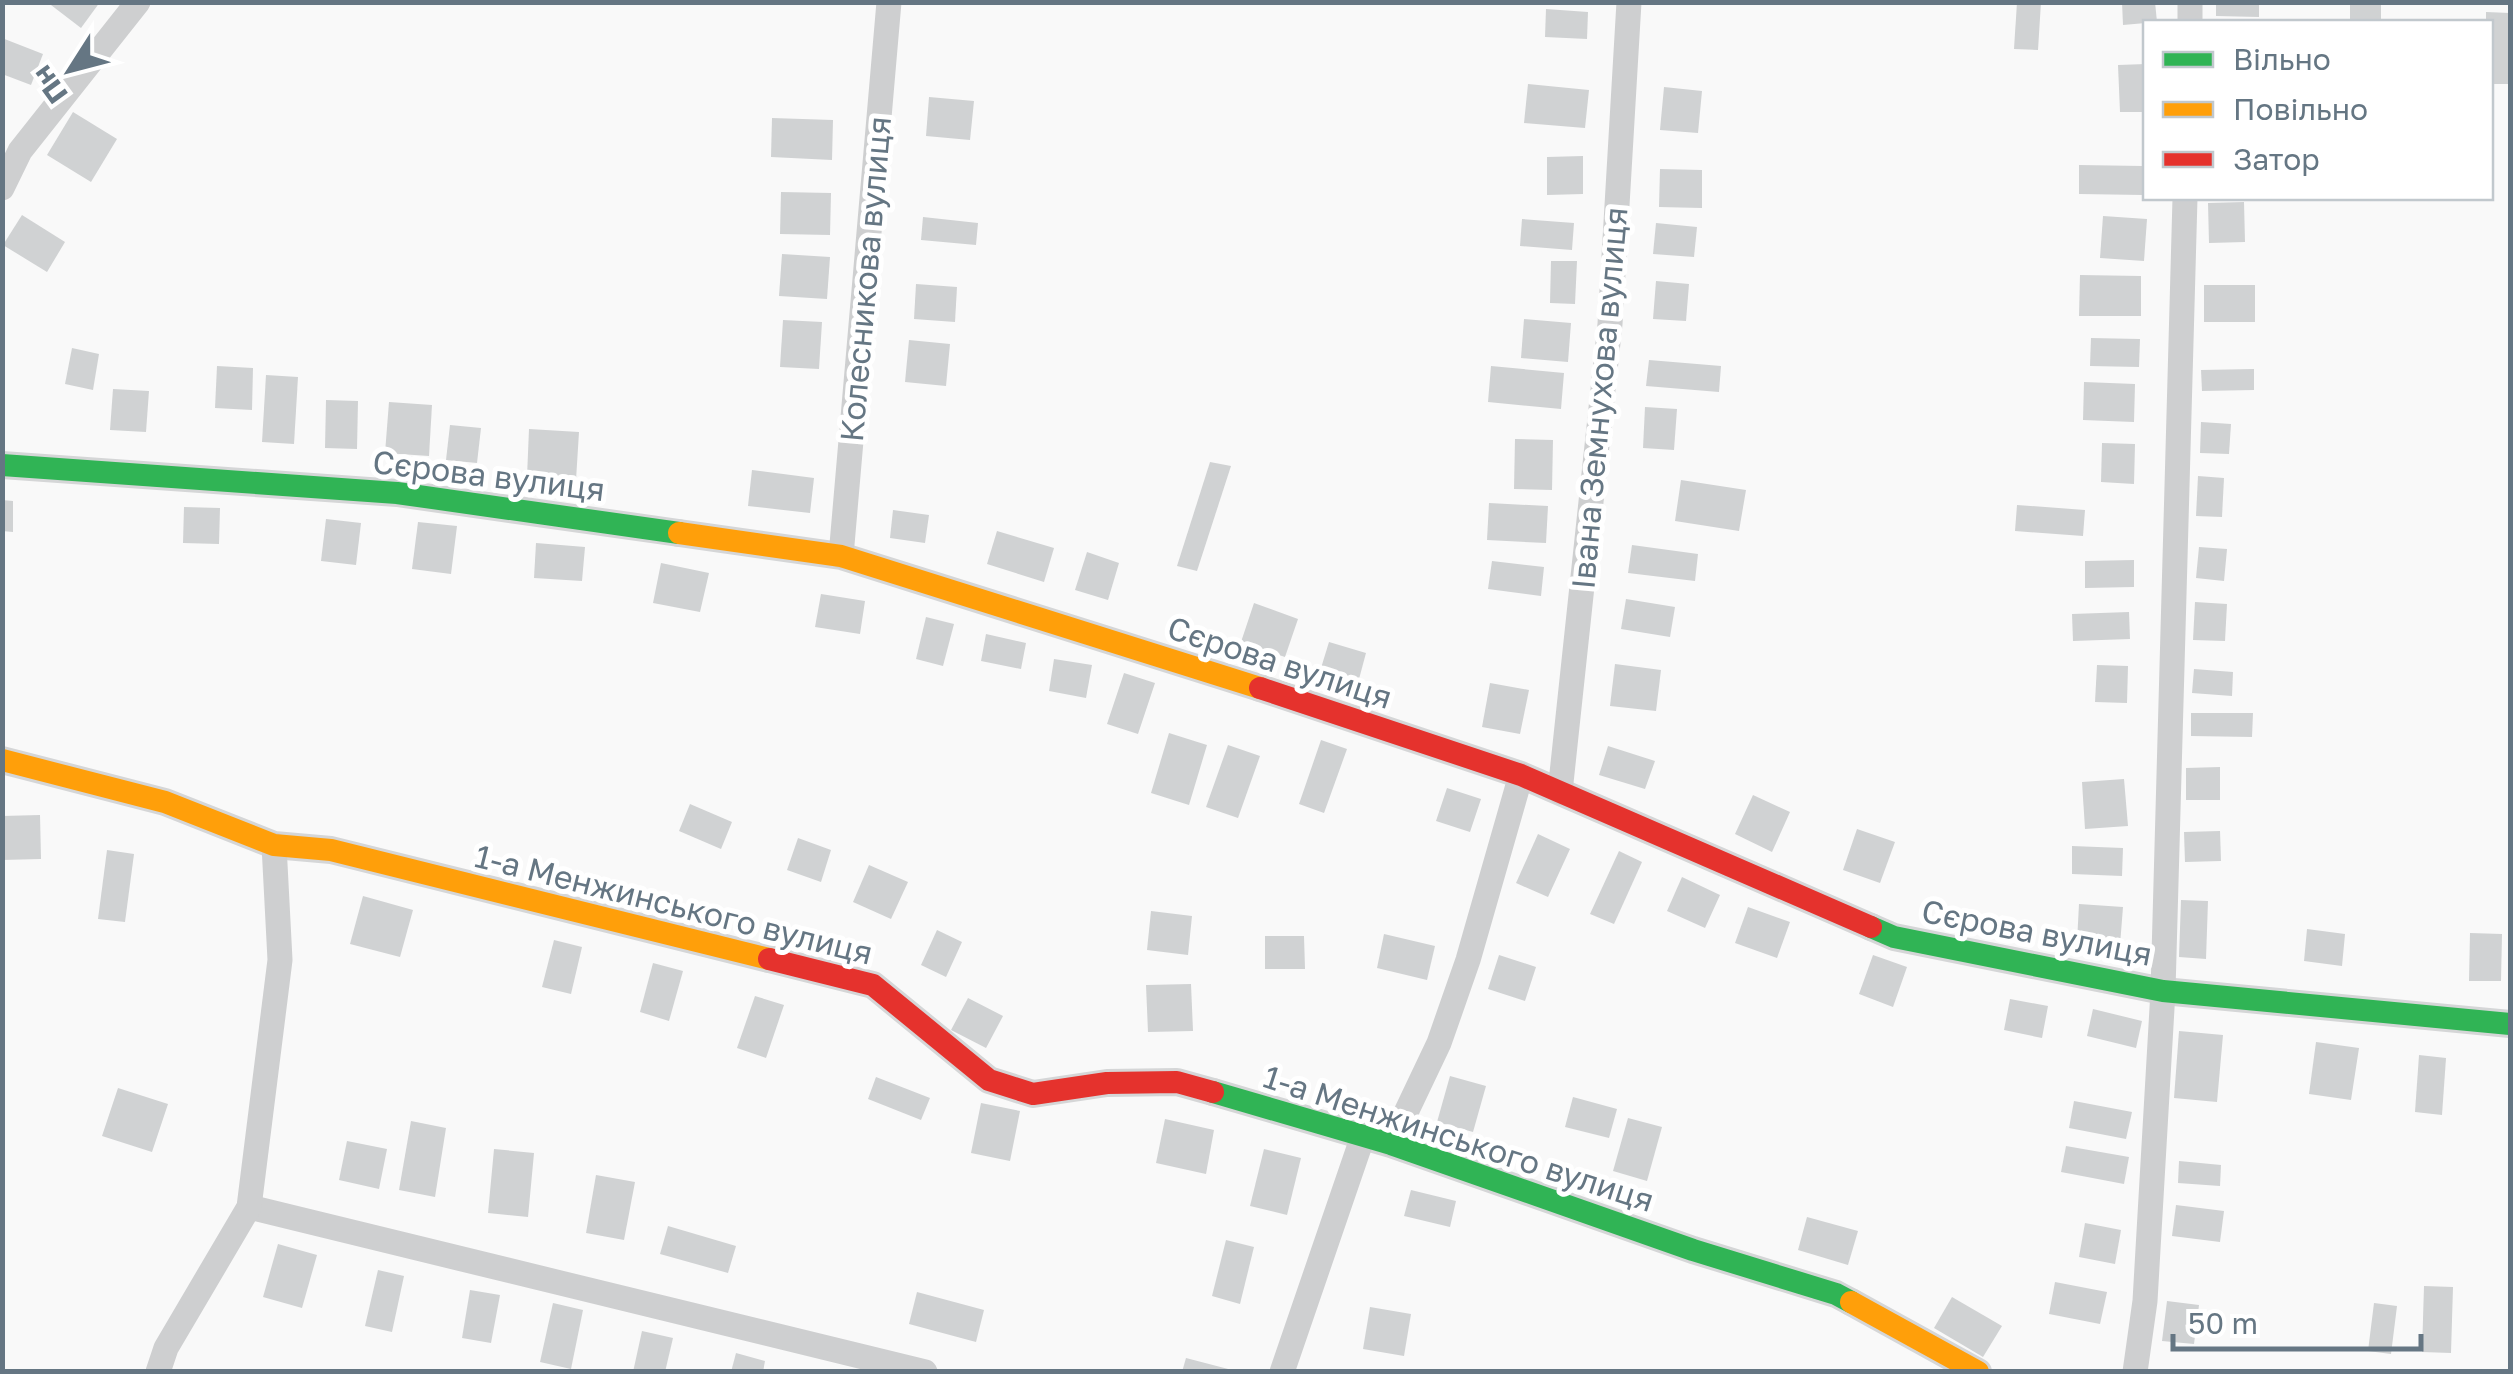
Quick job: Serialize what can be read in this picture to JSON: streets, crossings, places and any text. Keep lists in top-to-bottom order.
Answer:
{
  "streets": {
    "street": [
      "Колесникова вулиця",
      "Івана Земнухова вулиця",
      "Сєрова вулиця",
      "1-а Менжинського вулиця"
    ]
  },
  "crossings": [
    ["Колесникова вулиця", "Сєрова вулиця"],
    ["Івана Земнухова вулиця", "Сєрова вулиця"]
  ],
  "legend": ["Вільно", "Повільно", "Затор"],
  "scale_bar": "50 m",
  "north": "bottom left"
}
